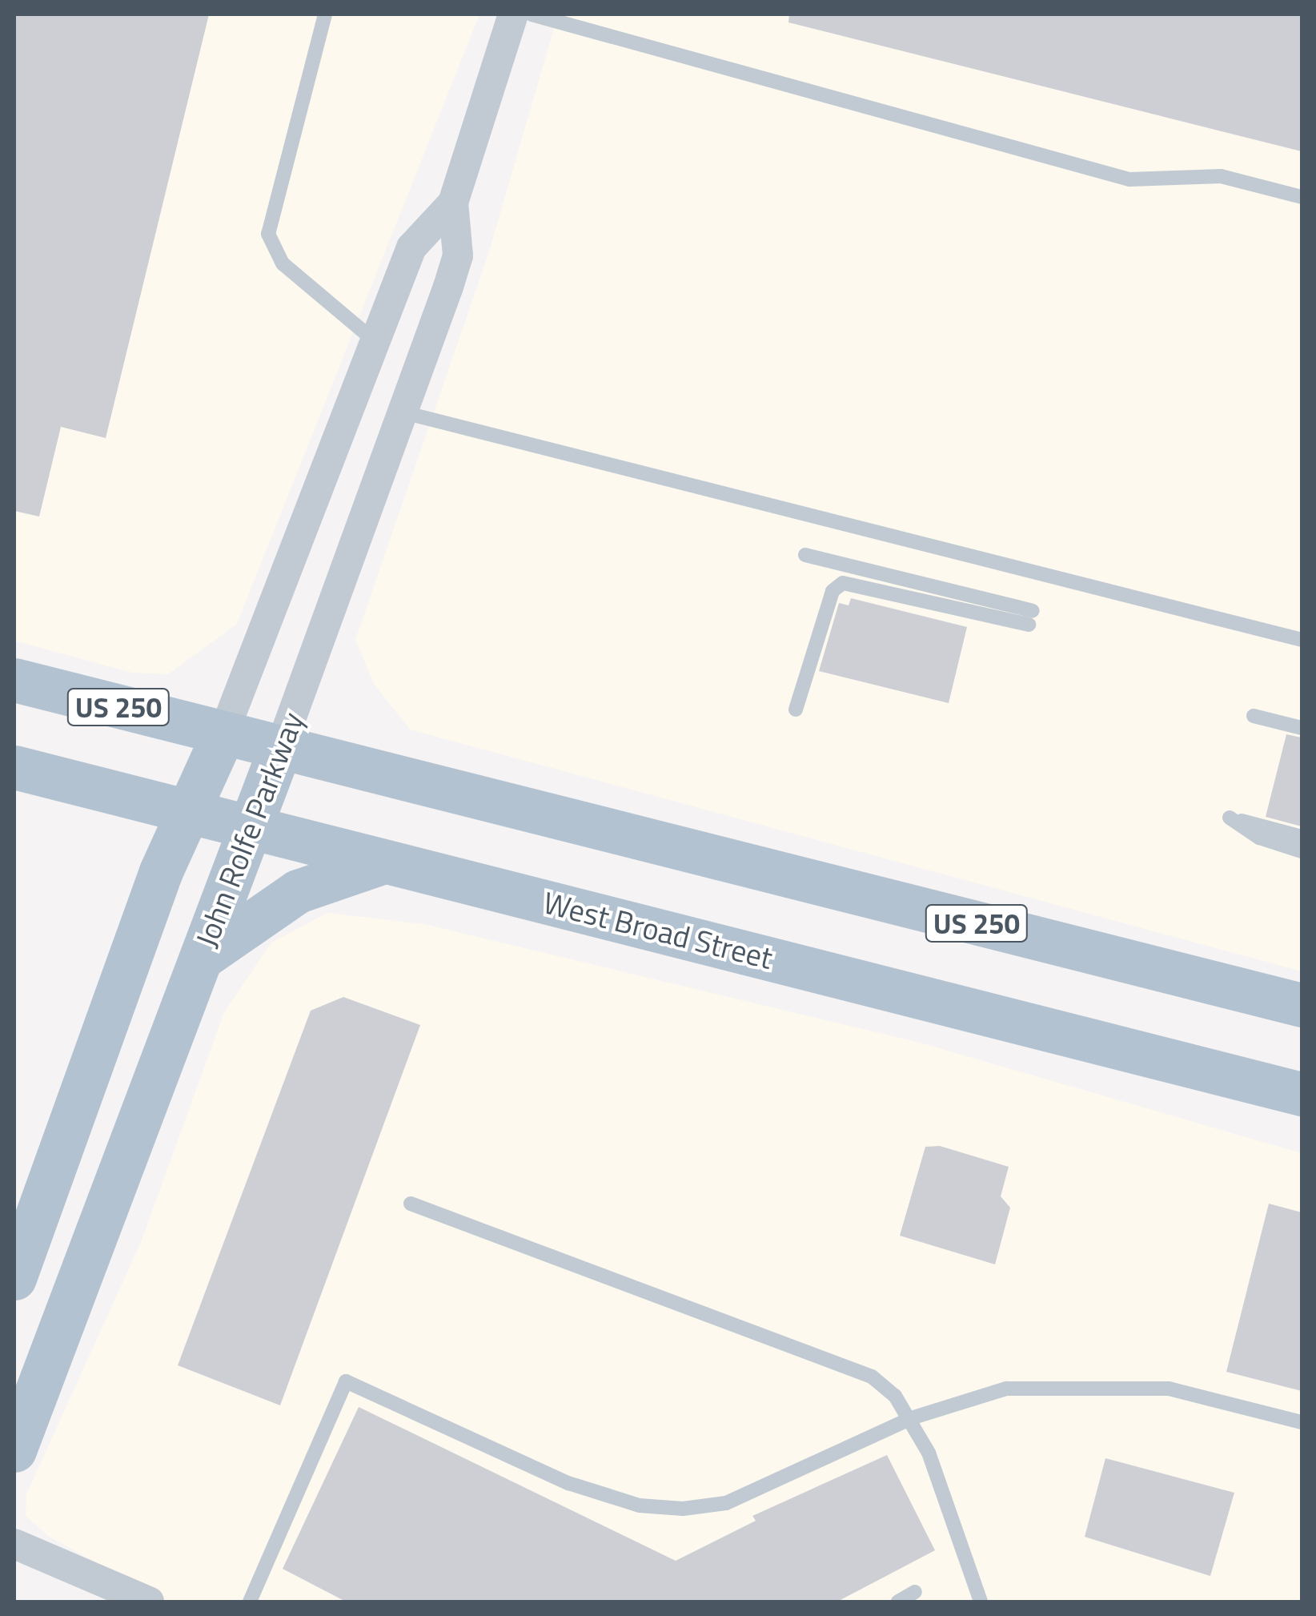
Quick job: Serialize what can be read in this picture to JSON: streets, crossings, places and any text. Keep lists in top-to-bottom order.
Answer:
{
  "streets": {
    "main road": ["US 250", "John Rolfe Parkway", "West Broad Street"]
  },
  "crossings": [
    ["US 250", "John Rolfe Parkway"],
    ["John Rolfe Parkway", "West Broad Street"]
  ]
}
